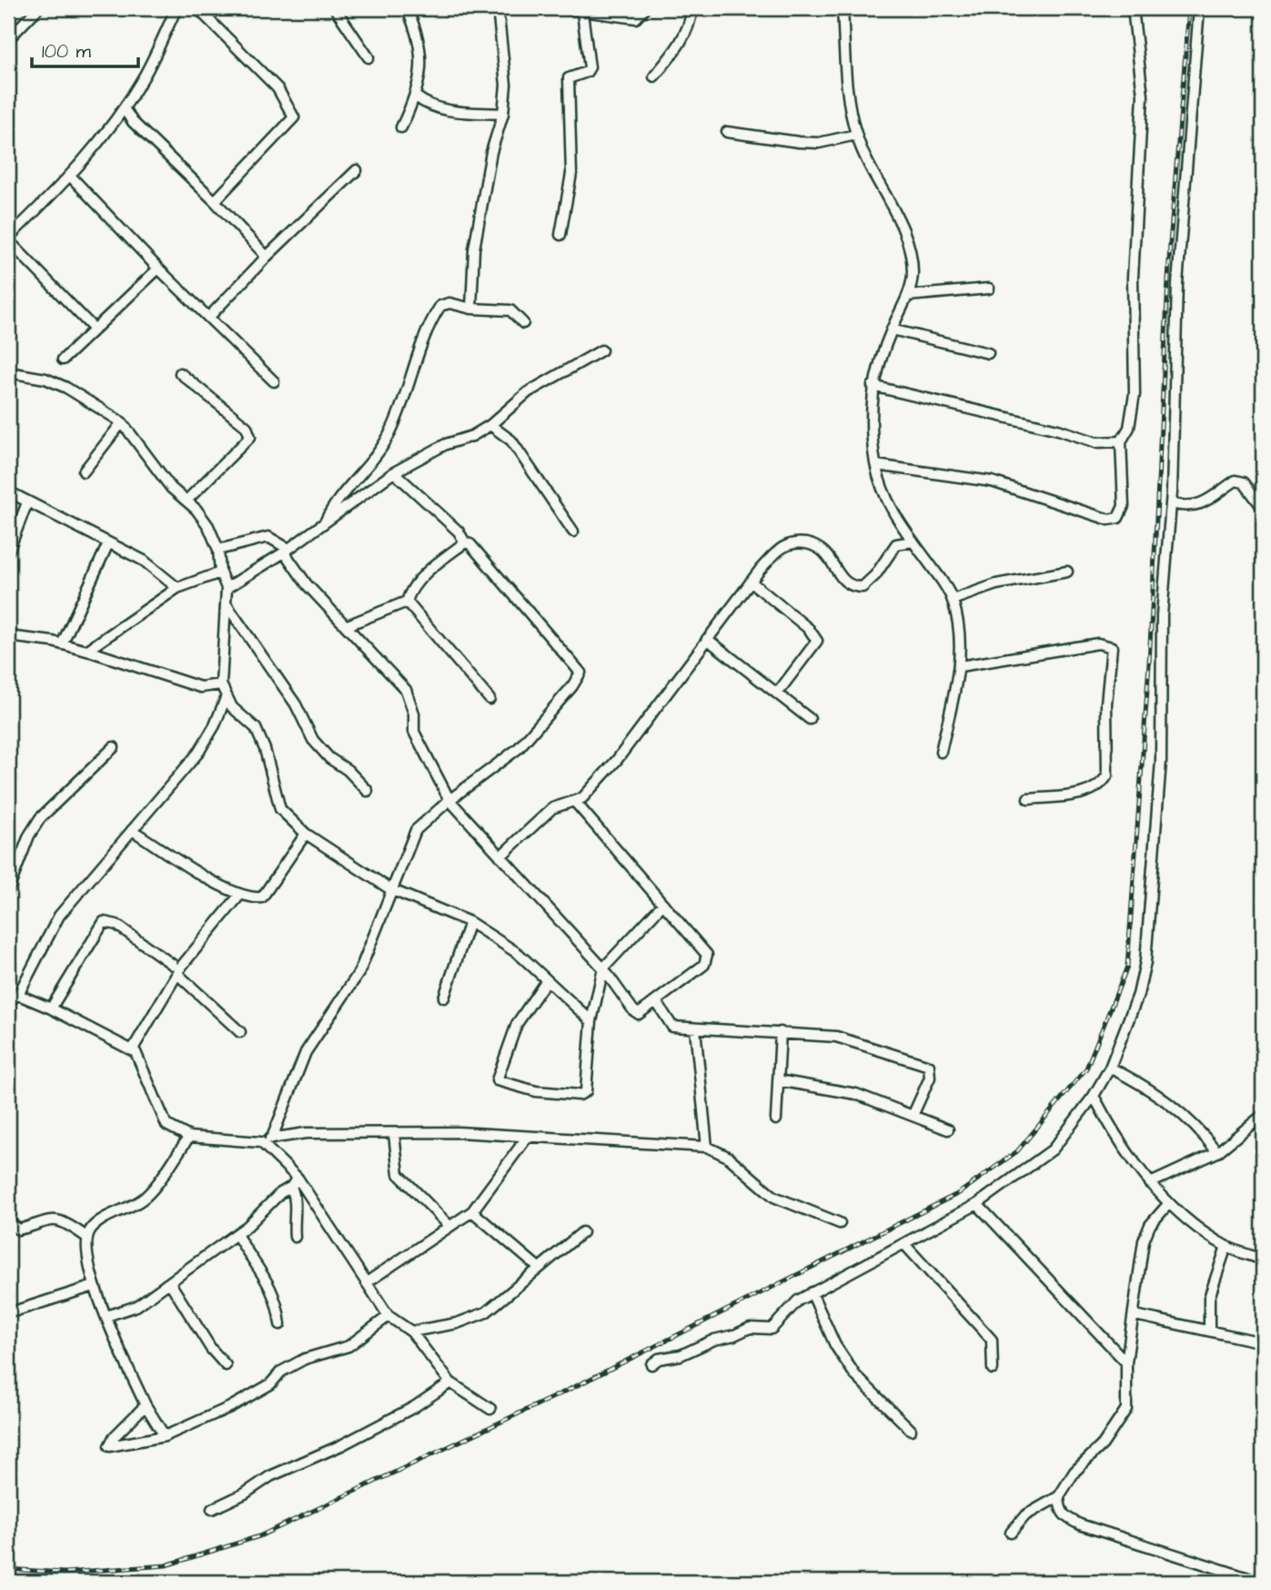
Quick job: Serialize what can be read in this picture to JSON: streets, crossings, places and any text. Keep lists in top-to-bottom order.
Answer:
{
  "scale_bar": "100 m"
}
